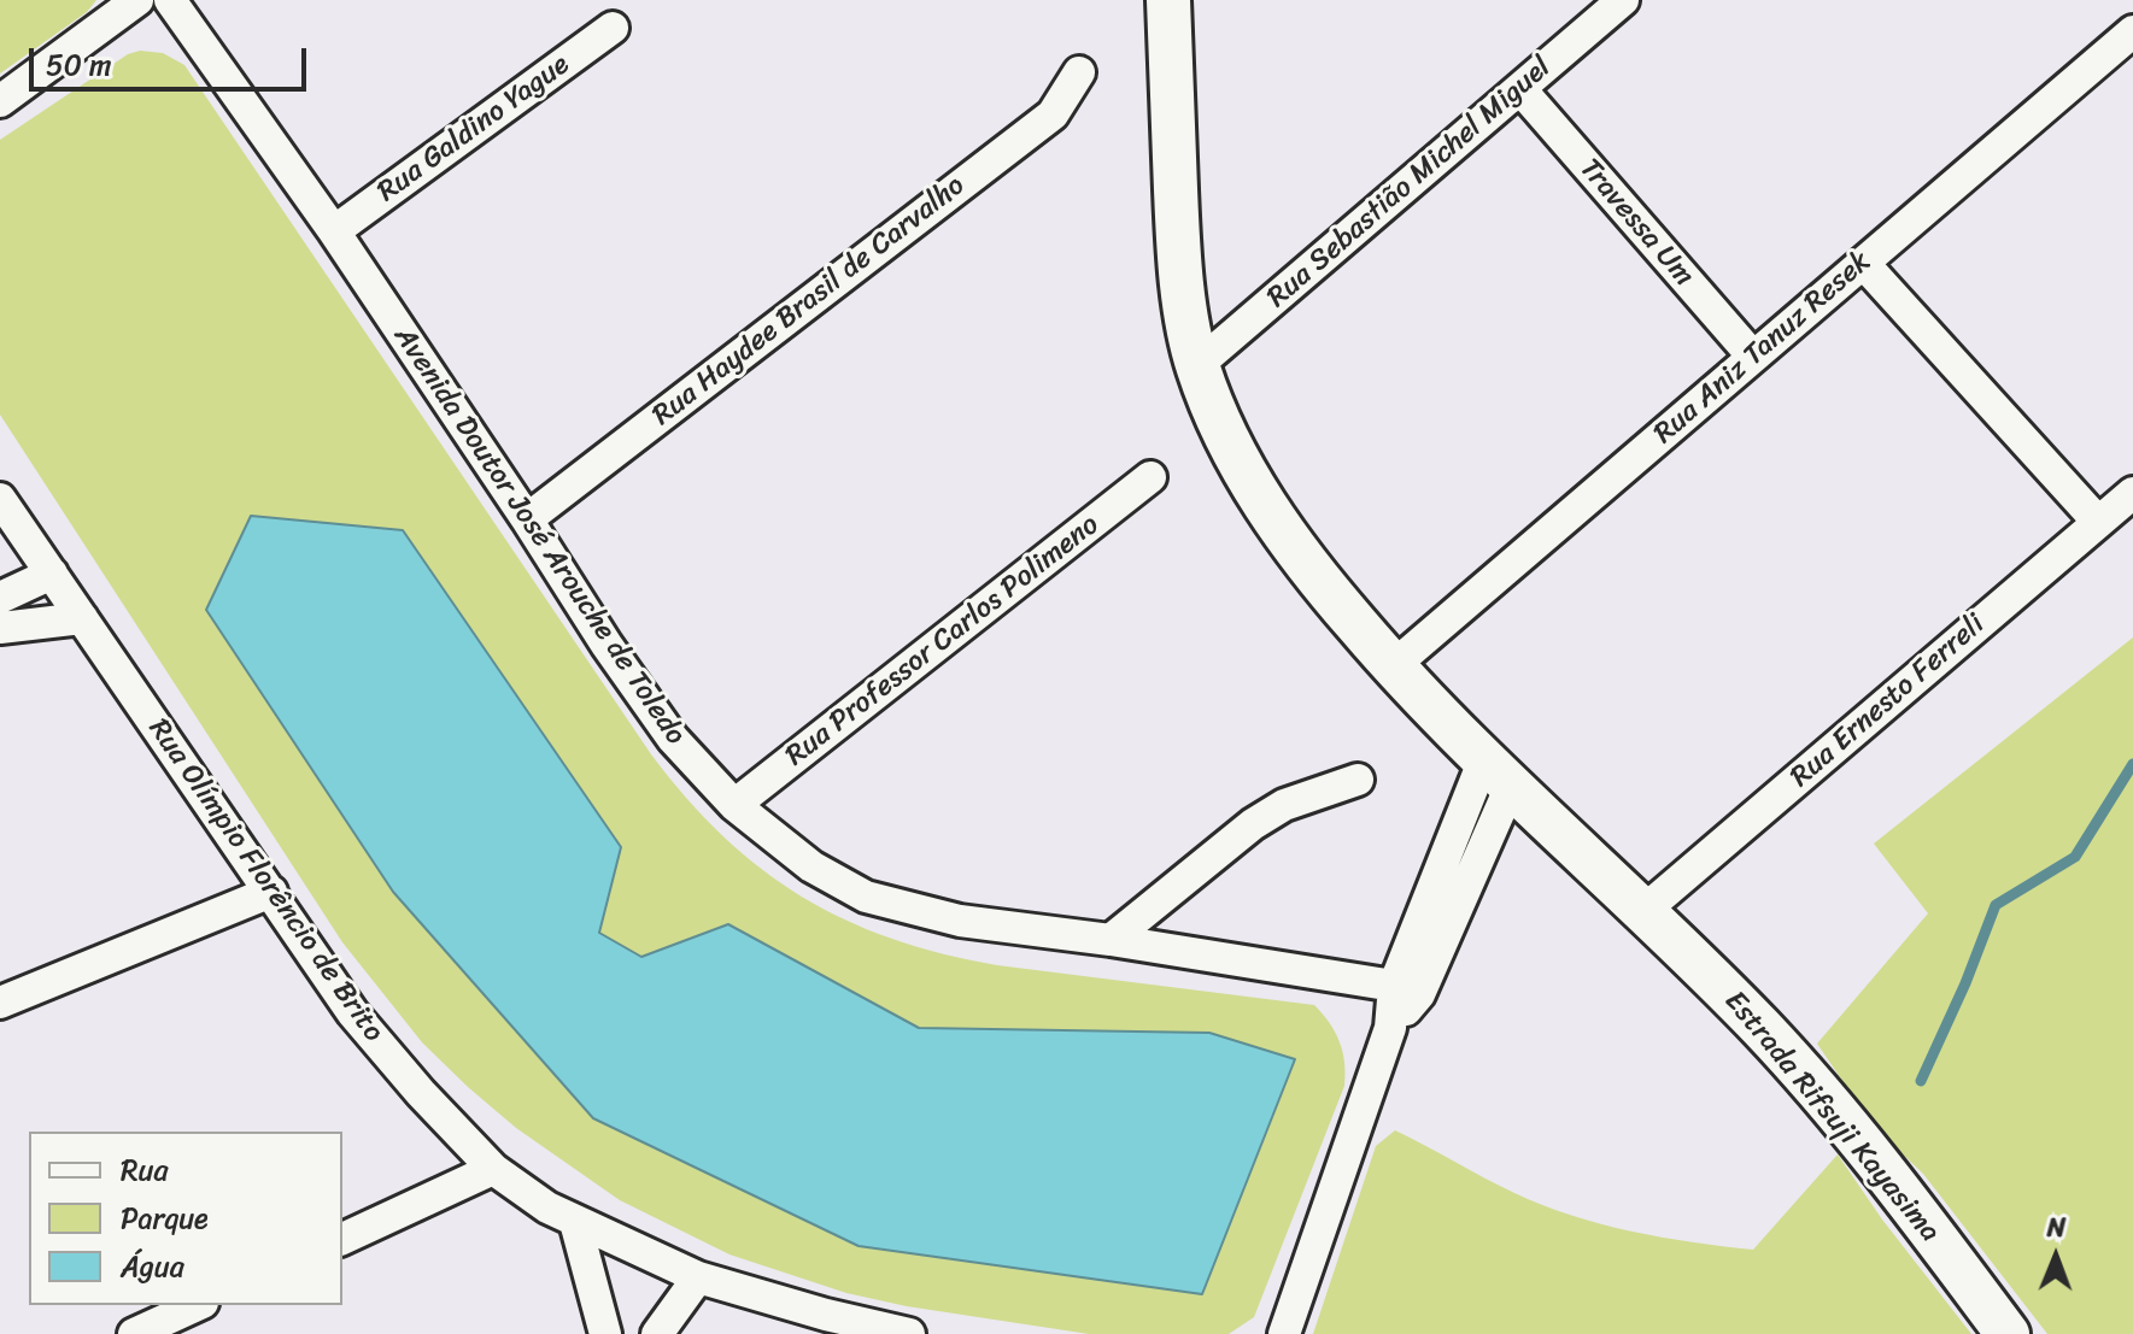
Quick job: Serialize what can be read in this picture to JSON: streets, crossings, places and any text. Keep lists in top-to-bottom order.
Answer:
{
  "streets": {
    "main road": ["Estrada Rifsuji Kayasima"],
    "street": [
      "Rua Galdino Yague",
      "Rua Sebastião Michel Miguel",
      "Travessa Um",
      "Rua Haydee Brasil de Carvalho",
      "Rua Aniz Tanuz Resek",
      "Avenida Doutor José Arouche de Toledo",
      "Rua Professor Carlos Polimeno",
      "Rua Ernesto Ferreli",
      "Rua Olímpio Florêncio de Brito"
    ]
  },
  "crossings": [
    ["Rua Galdino Yague", "Avenida Doutor José Arouche de Toledo"],
    ["Rua Sebastião Michel Miguel", "Travessa Um"],
    ["Rua Sebastião Michel Miguel", "Estrada Rifsuji Kayasima"],
    ["Travessa Um", "Rua Aniz Tanuz Resek"],
    ["Rua Haydee Brasil de Carvalho", "Avenida Doutor José Arouche de Toledo"],
    ["Rua Aniz Tanuz Resek", "Estrada Rifsuji Kayasima"],
    ["Avenida Doutor José Arouche de Toledo", "Rua Professor Carlos Polimeno"],
    ["Rua Ernesto Ferreli", "Estrada Rifsuji Kayasima"]
  ],
  "legend": ["Rua", "Parque", "Água"],
  "scale_bar": "50 m",
  "north": "top"
}
